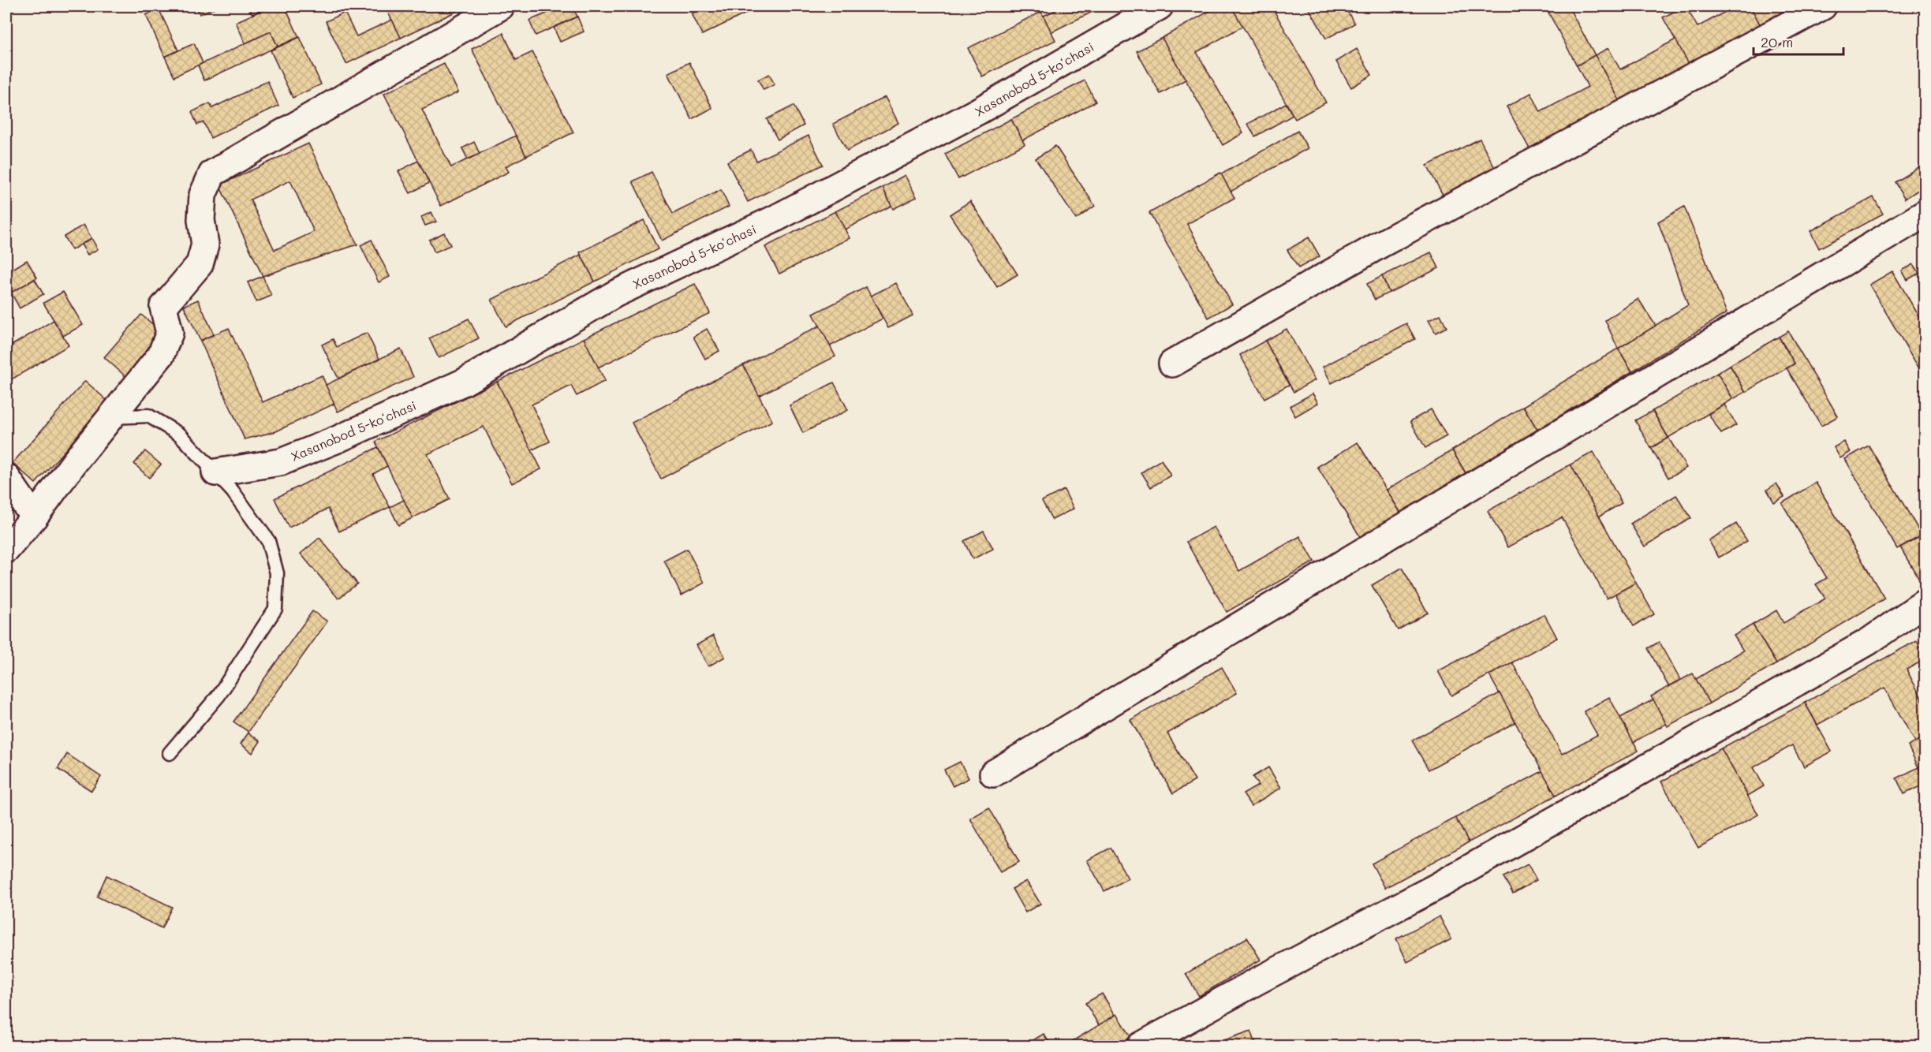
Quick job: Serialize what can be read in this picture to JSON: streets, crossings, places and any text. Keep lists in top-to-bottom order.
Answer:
{
  "streets": {
    "street": ["Xasanobod 5-koʻchasi"]
  },
  "scale_bar": "20 m"
}
